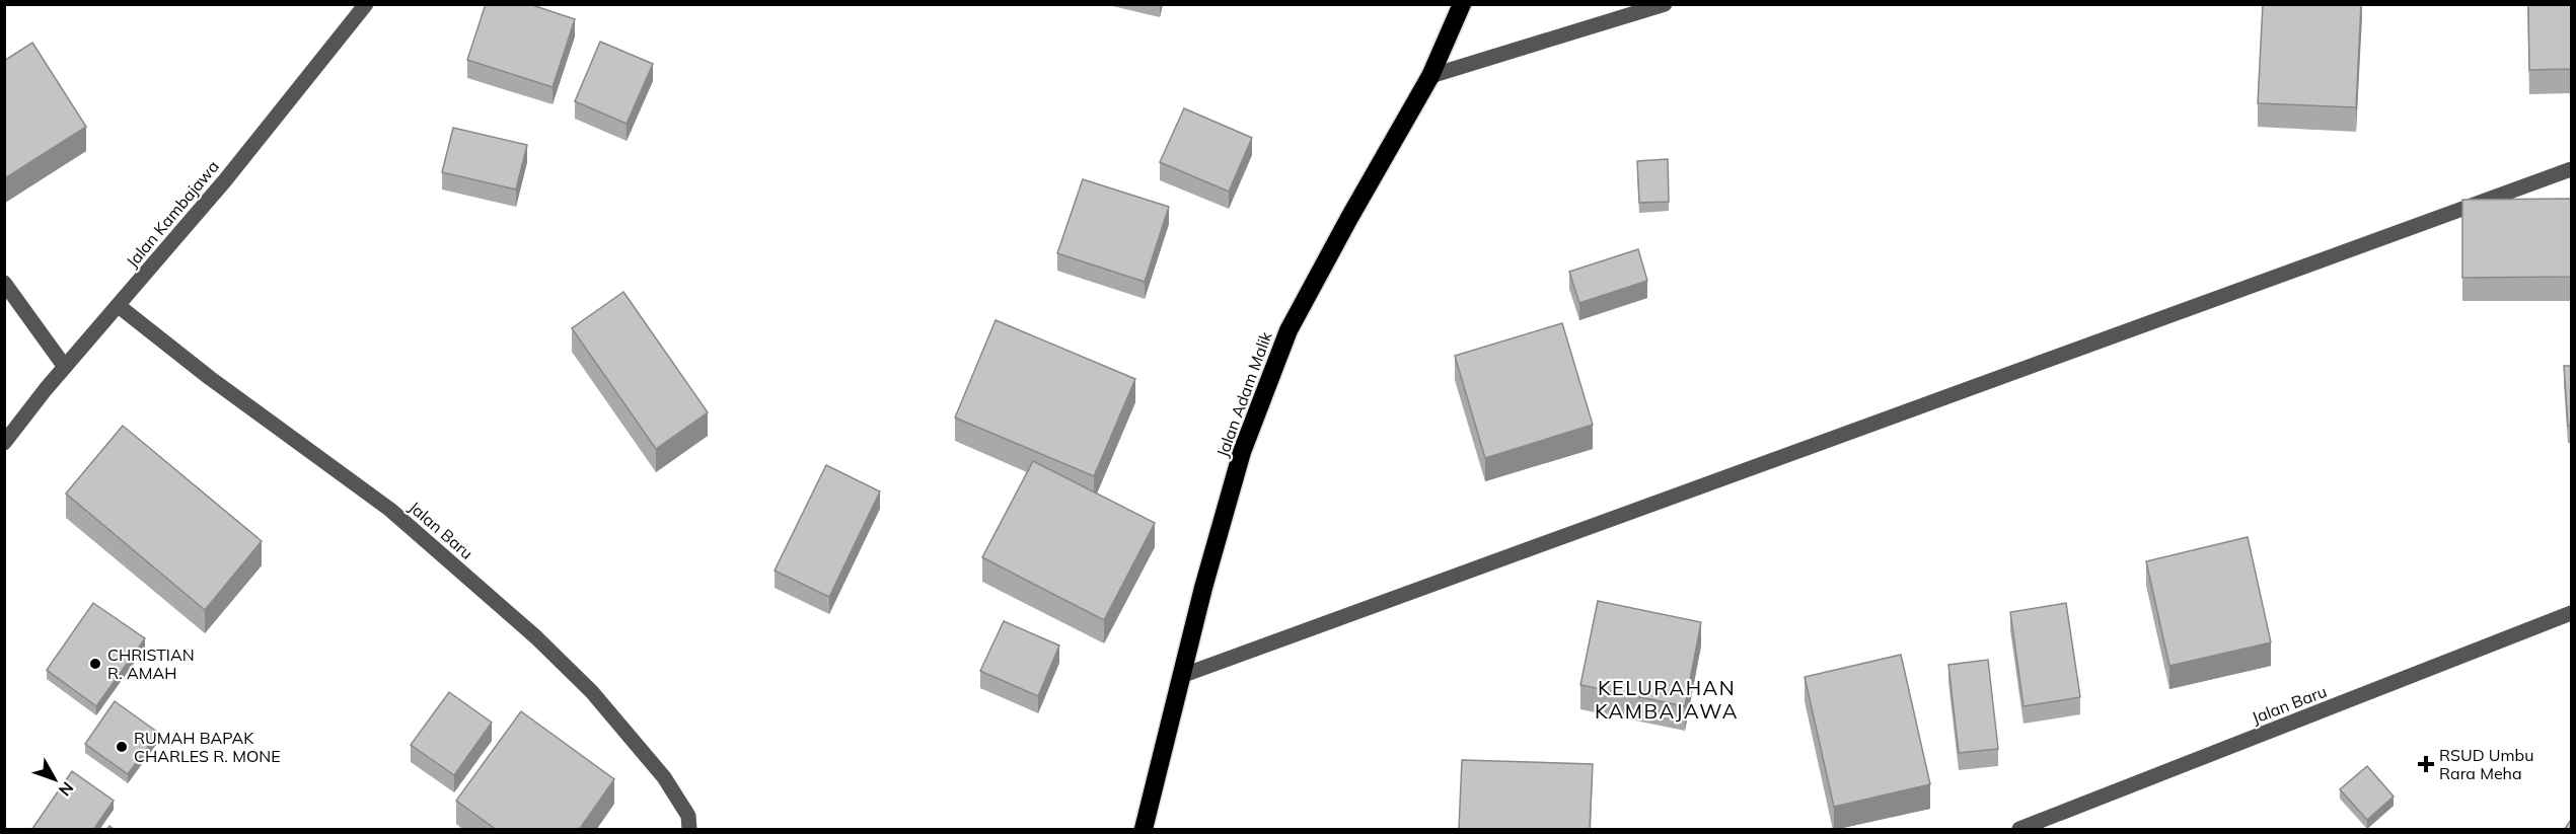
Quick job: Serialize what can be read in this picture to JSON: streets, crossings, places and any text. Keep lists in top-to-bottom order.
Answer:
{
  "streets": {
    "highway": ["Jalan Adam Malik"],
    "street": ["Jalan Kambajawa", "Jalan Baru"]
  },
  "crossings": [
    ["Jalan Kambajawa", "Jalan Baru"]
  ],
  "districts": ["KELURAHAN KAMBAJAWA"],
  "places": {
    "other": ["CHRISTIAN R. AMAH", "RUMAH BAPAK CHARLES R. MONE"],
    "health": ["RSUD Umbu Rara Meha"]
  },
  "north": "bottom right"
}
